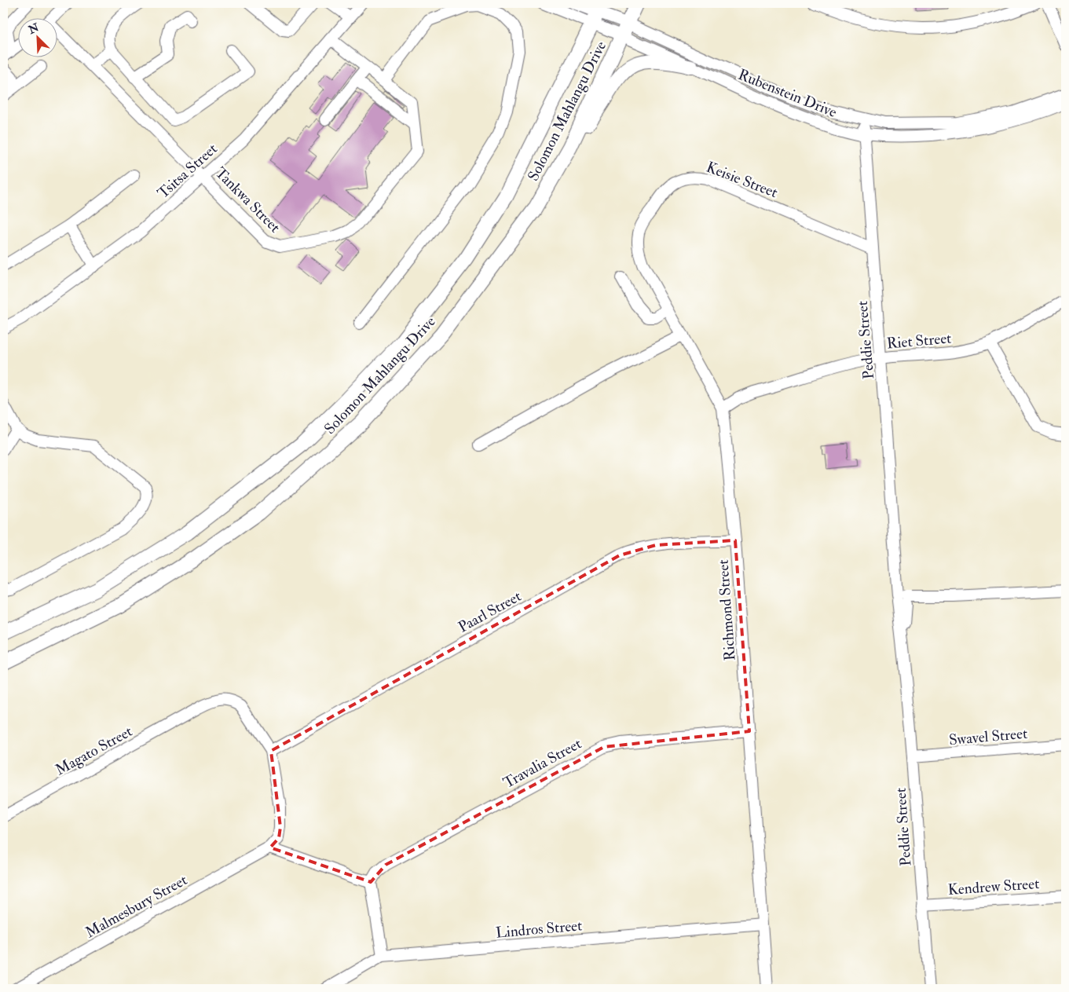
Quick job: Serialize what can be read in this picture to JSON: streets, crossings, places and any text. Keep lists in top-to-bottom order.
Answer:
{
  "streets": {
    "main road": ["Solomon Mahlangu Drive"],
    "street": [
      "Rubenstein Drive",
      "Tsitsa Street",
      "Keisie Street",
      "Tankwa Street",
      "Peddie Street",
      "Riet Street",
      "Richmond Street",
      "Paarl Street",
      "Swavel Street",
      "Magato Street",
      "Travalia Street",
      "Kendrew Street",
      "Malmesbury Street",
      "Lindros Street"
    ]
  },
  "crossings": [
    ["Rubenstein Drive", "Solomon Mahlangu Drive"],
    ["Rubenstein Drive", "Peddie Street"],
    ["Tsitsa Street", "Tankwa Street"],
    ["Keisie Street", "Peddie Street"],
    ["Keisie Street", "Richmond Street"],
    ["Peddie Street", "Riet Street"],
    ["Peddie Street", "Swavel Street"],
    ["Peddie Street", "Kendrew Street"],
    ["Riet Street", "Richmond Street"],
    ["Richmond Street", "Paarl Street"],
    ["Richmond Street", "Travalia Street"],
    ["Richmond Street", "Lindros Street"],
    ["Paarl Street", "Magato Street"]
  ],
  "north": "top left"
}
